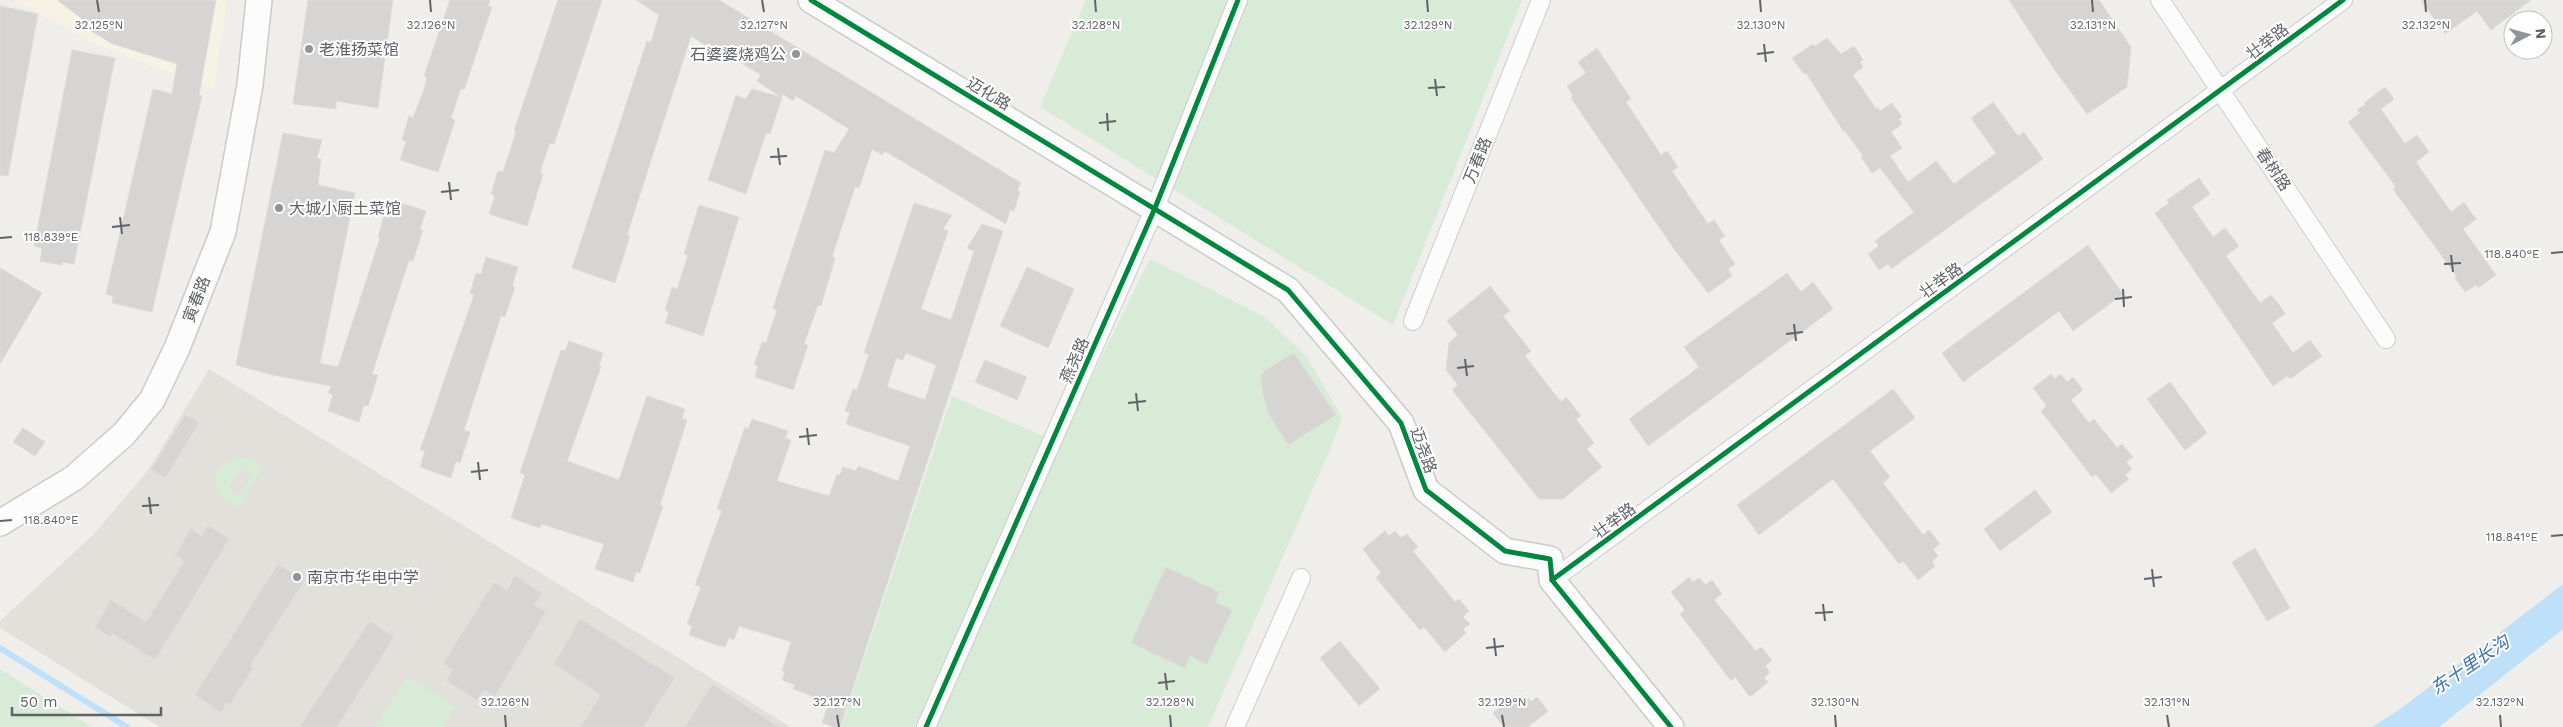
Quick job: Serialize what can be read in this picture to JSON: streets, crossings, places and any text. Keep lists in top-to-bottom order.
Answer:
{
  "streets": {
    "street": [
      "壮举路",
      "迈化路",
      "万春路",
      "春树路",
      "寅春路",
      "燕尧路",
      "迈尧路"
    ]
  },
  "crossings": [
    ["壮举路", "春树路"],
    ["壮举路", "迈尧路"],
    ["迈化路", "燕尧路"],
    ["迈化路", "迈尧路"],
    ["燕尧路", "迈尧路"]
  ],
  "water": ["东十里长沟"],
  "places": [
    "老淮扬菜馆",
    "石婆婆烧鸡公",
    "大城小厨土菜馆",
    "南京市华电中学"
  ],
  "scale_bar": "50 m",
  "north": "right",
  "coordinates": [
    "32.125°N",
    "32.126°N",
    "32.127°N",
    "32.128°N",
    "32.129°N",
    "32.130°N",
    "32.131°N",
    "32.132°N",
    "118.839°E",
    "118.840°E",
    "118.841°E"
  ]
}
